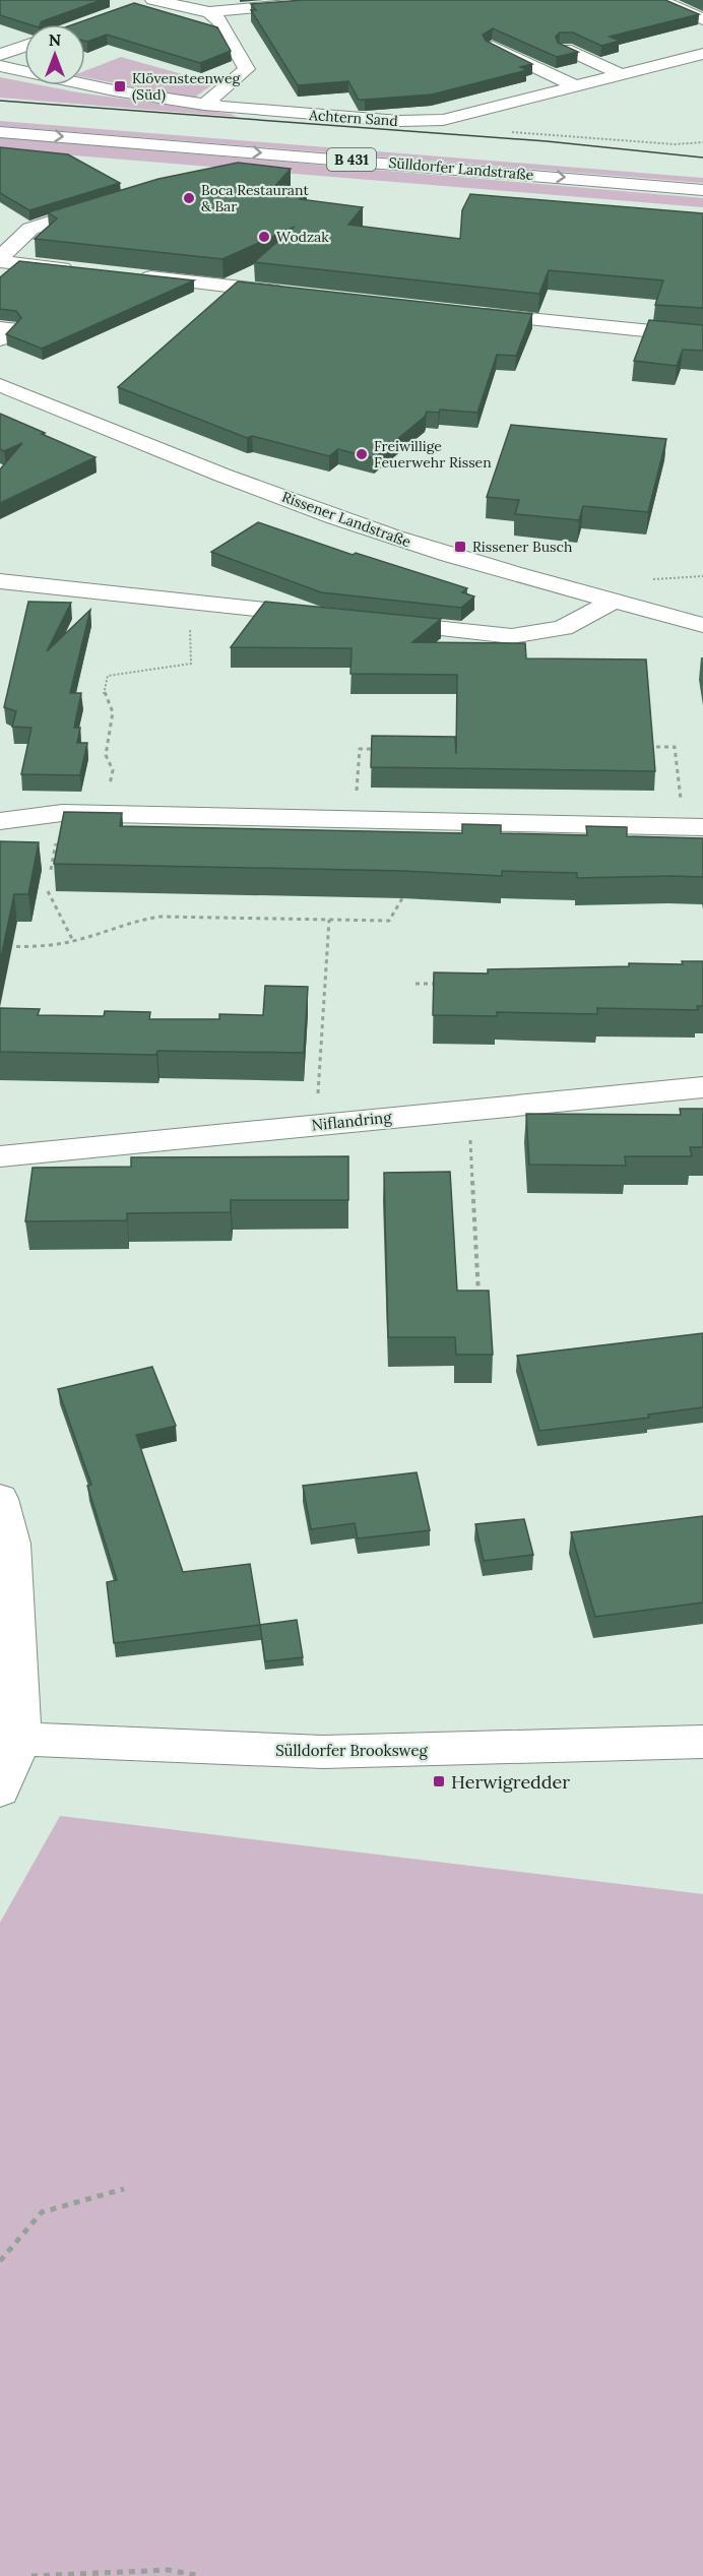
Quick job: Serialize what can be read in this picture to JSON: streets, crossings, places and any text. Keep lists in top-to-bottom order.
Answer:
{
  "streets": {
    "main road": [
      "Achtern Sand",
      "B 431",
      "Sülldorfer Landstraße",
      "Rissener Landstraße",
      "Niflandring",
      "Sülldorfer Brooksweg"
    ]
  },
  "places": {
    "transit": ["Klövensteenweg (Süd)", "Rissener Busch", "Herwigredder"],
    "other": ["Boca Restaurant & Bar", "Wodzak", "Freiwillige Feuerwehr Rissen"]
  },
  "north": "top"
}
